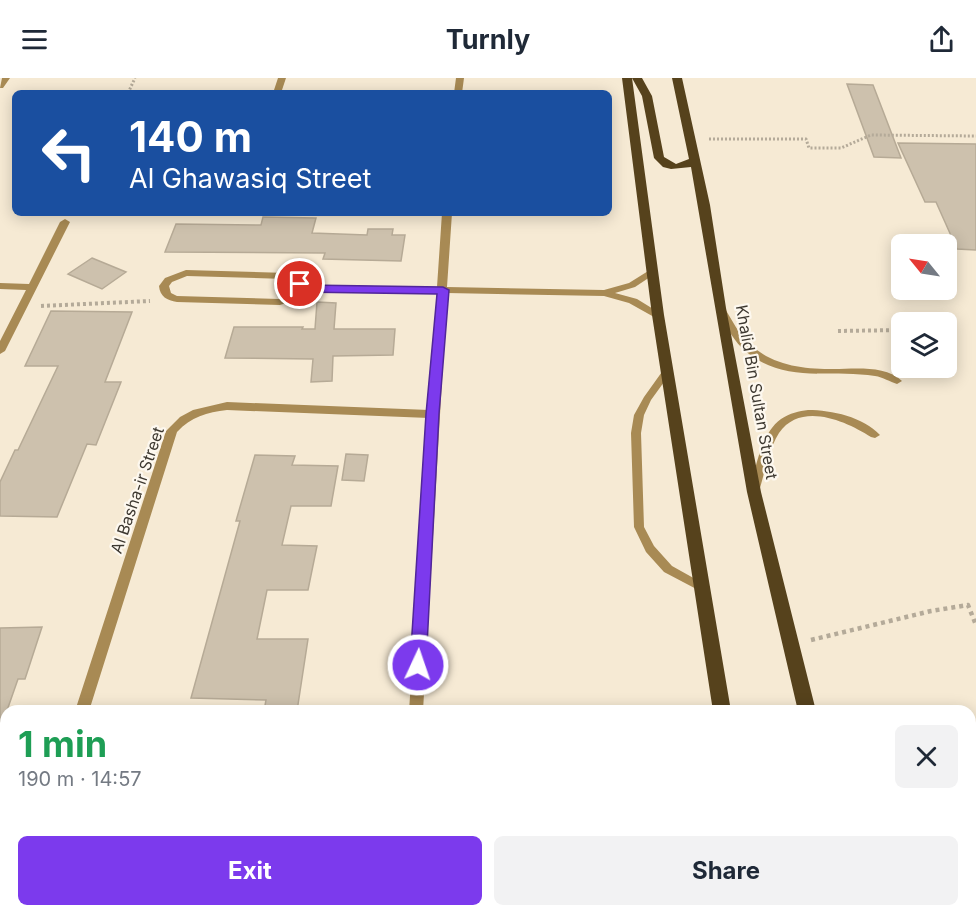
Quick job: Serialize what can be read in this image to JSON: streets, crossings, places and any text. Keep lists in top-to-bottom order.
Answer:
{
  "streets": {
    "main road": ["Khalid Bin Sultan Street"],
    "street": ["Al Basha-ir Street"]
  },
  "north": "top left",
  "page": {
    "header": "Turnly",
    "turn": ["140 m", "Al Ghawasiq Street"],
    "heading": ["1 min", "190 m · 14:57"],
    "buttons": ["Exit", "Share"]
  }
}
